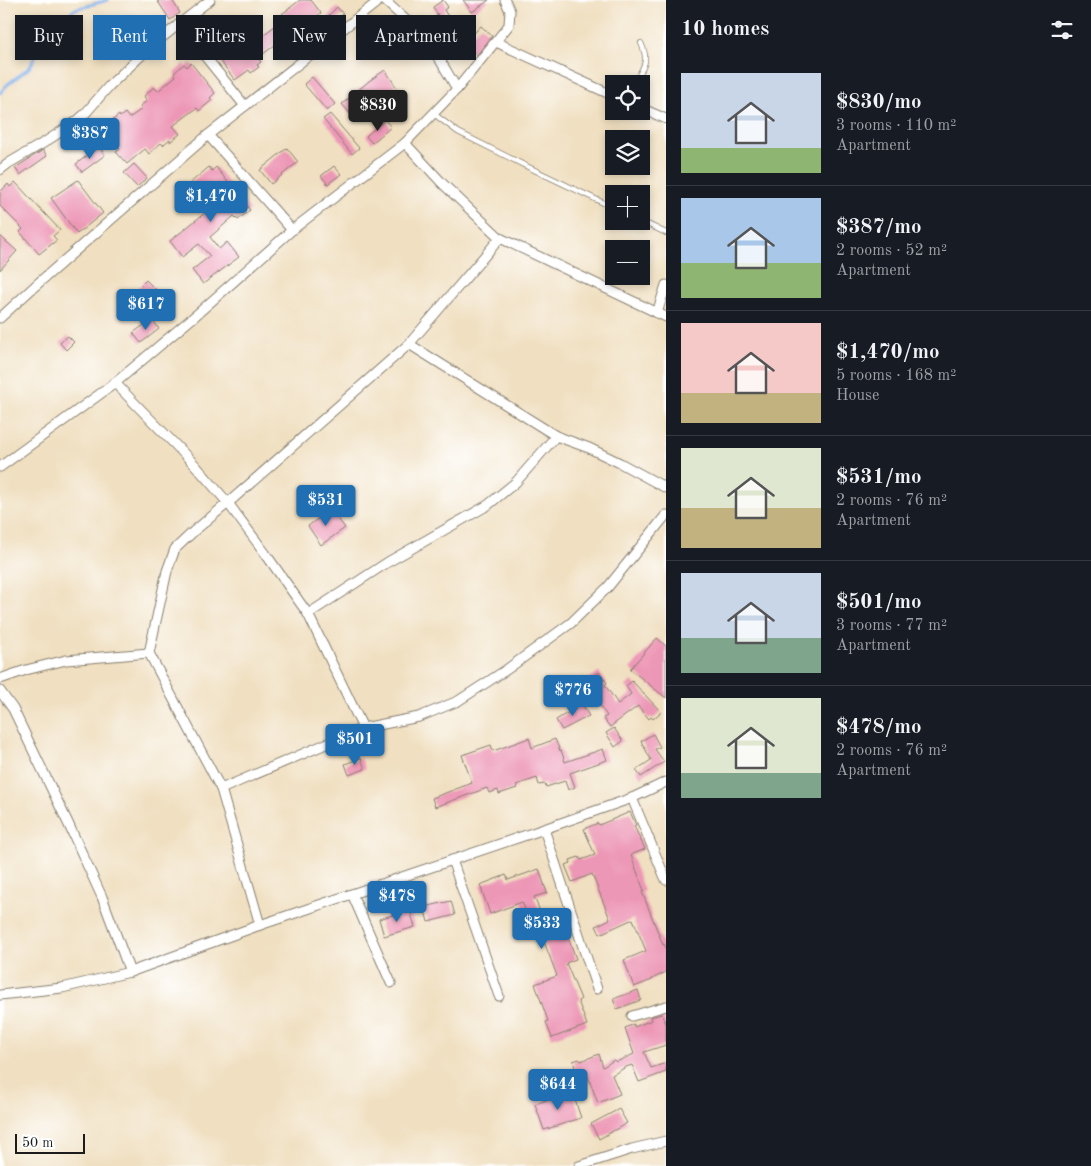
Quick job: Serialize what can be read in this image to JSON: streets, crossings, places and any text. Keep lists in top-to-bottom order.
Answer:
{
  "scale_bar": "50 m",
  "page": {
    "heading": "10 homes",
    "chip": [
      "Buy",
      "Rent",
      "Filters",
      "New",
      "Apartment"
    ],
    "list": [
      {
        "name": "$830/mo",
        "note": "3 rooms · 110 m² · Apartment"
      },
      {
        "name": "$387/mo",
        "note": "2 rooms · 52 m² · Apartment"
      },
      {
        "name": "$1,470/mo",
        "note": "5 rooms · 168 m² · House"
      },
      {
        "name": "$531/mo",
        "note": "2 rooms · 76 m² · Apartment"
      },
      {
        "name": "$501/mo",
        "note": "3 rooms · 77 m² · Apartment"
      },
      {
        "name": "$478/mo",
        "note": "2 rooms · 76 m² · Apartment"
      }
    ],
    "map_buttons": ["+", "−"],
    "price": [
      "$830",
      "$387",
      "$1,470",
      "$617",
      "$531",
      "$776",
      "$501",
      "$478",
      "$533",
      "$644"
    ],
    "scale": "50 m"
  }
}
